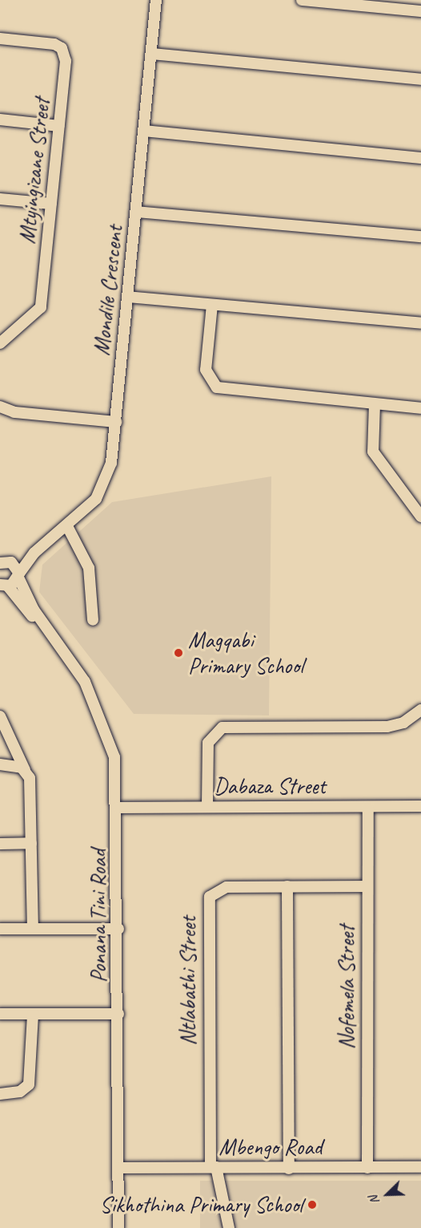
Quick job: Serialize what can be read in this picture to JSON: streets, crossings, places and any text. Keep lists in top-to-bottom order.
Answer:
{
  "streets": {
    "street": [
      "Mtyingizane Street",
      "Mondile Crescent",
      "Dabaza Street",
      "Ponana Tini Road",
      "Ntlabathi Street",
      "Nofemela Street",
      "Mbengo Road"
    ]
  },
  "crossings": [
    ["Mondile Crescent", "Ponana Tini Road"],
    ["Dabaza Street", "Ponana Tini Road"],
    ["Dabaza Street", "Nofemela Street"],
    ["Ponana Tini Road", "Mbengo Road"],
    ["Ntlabathi Street", "Nofemela Street"],
    ["Ntlabathi Street", "Mbengo Road"],
    ["Nofemela Street", "Mbengo Road"]
  ],
  "places": ["Magqabi Primary School", "Sikhothina Primary School"],
  "north": "bottom left"
}
